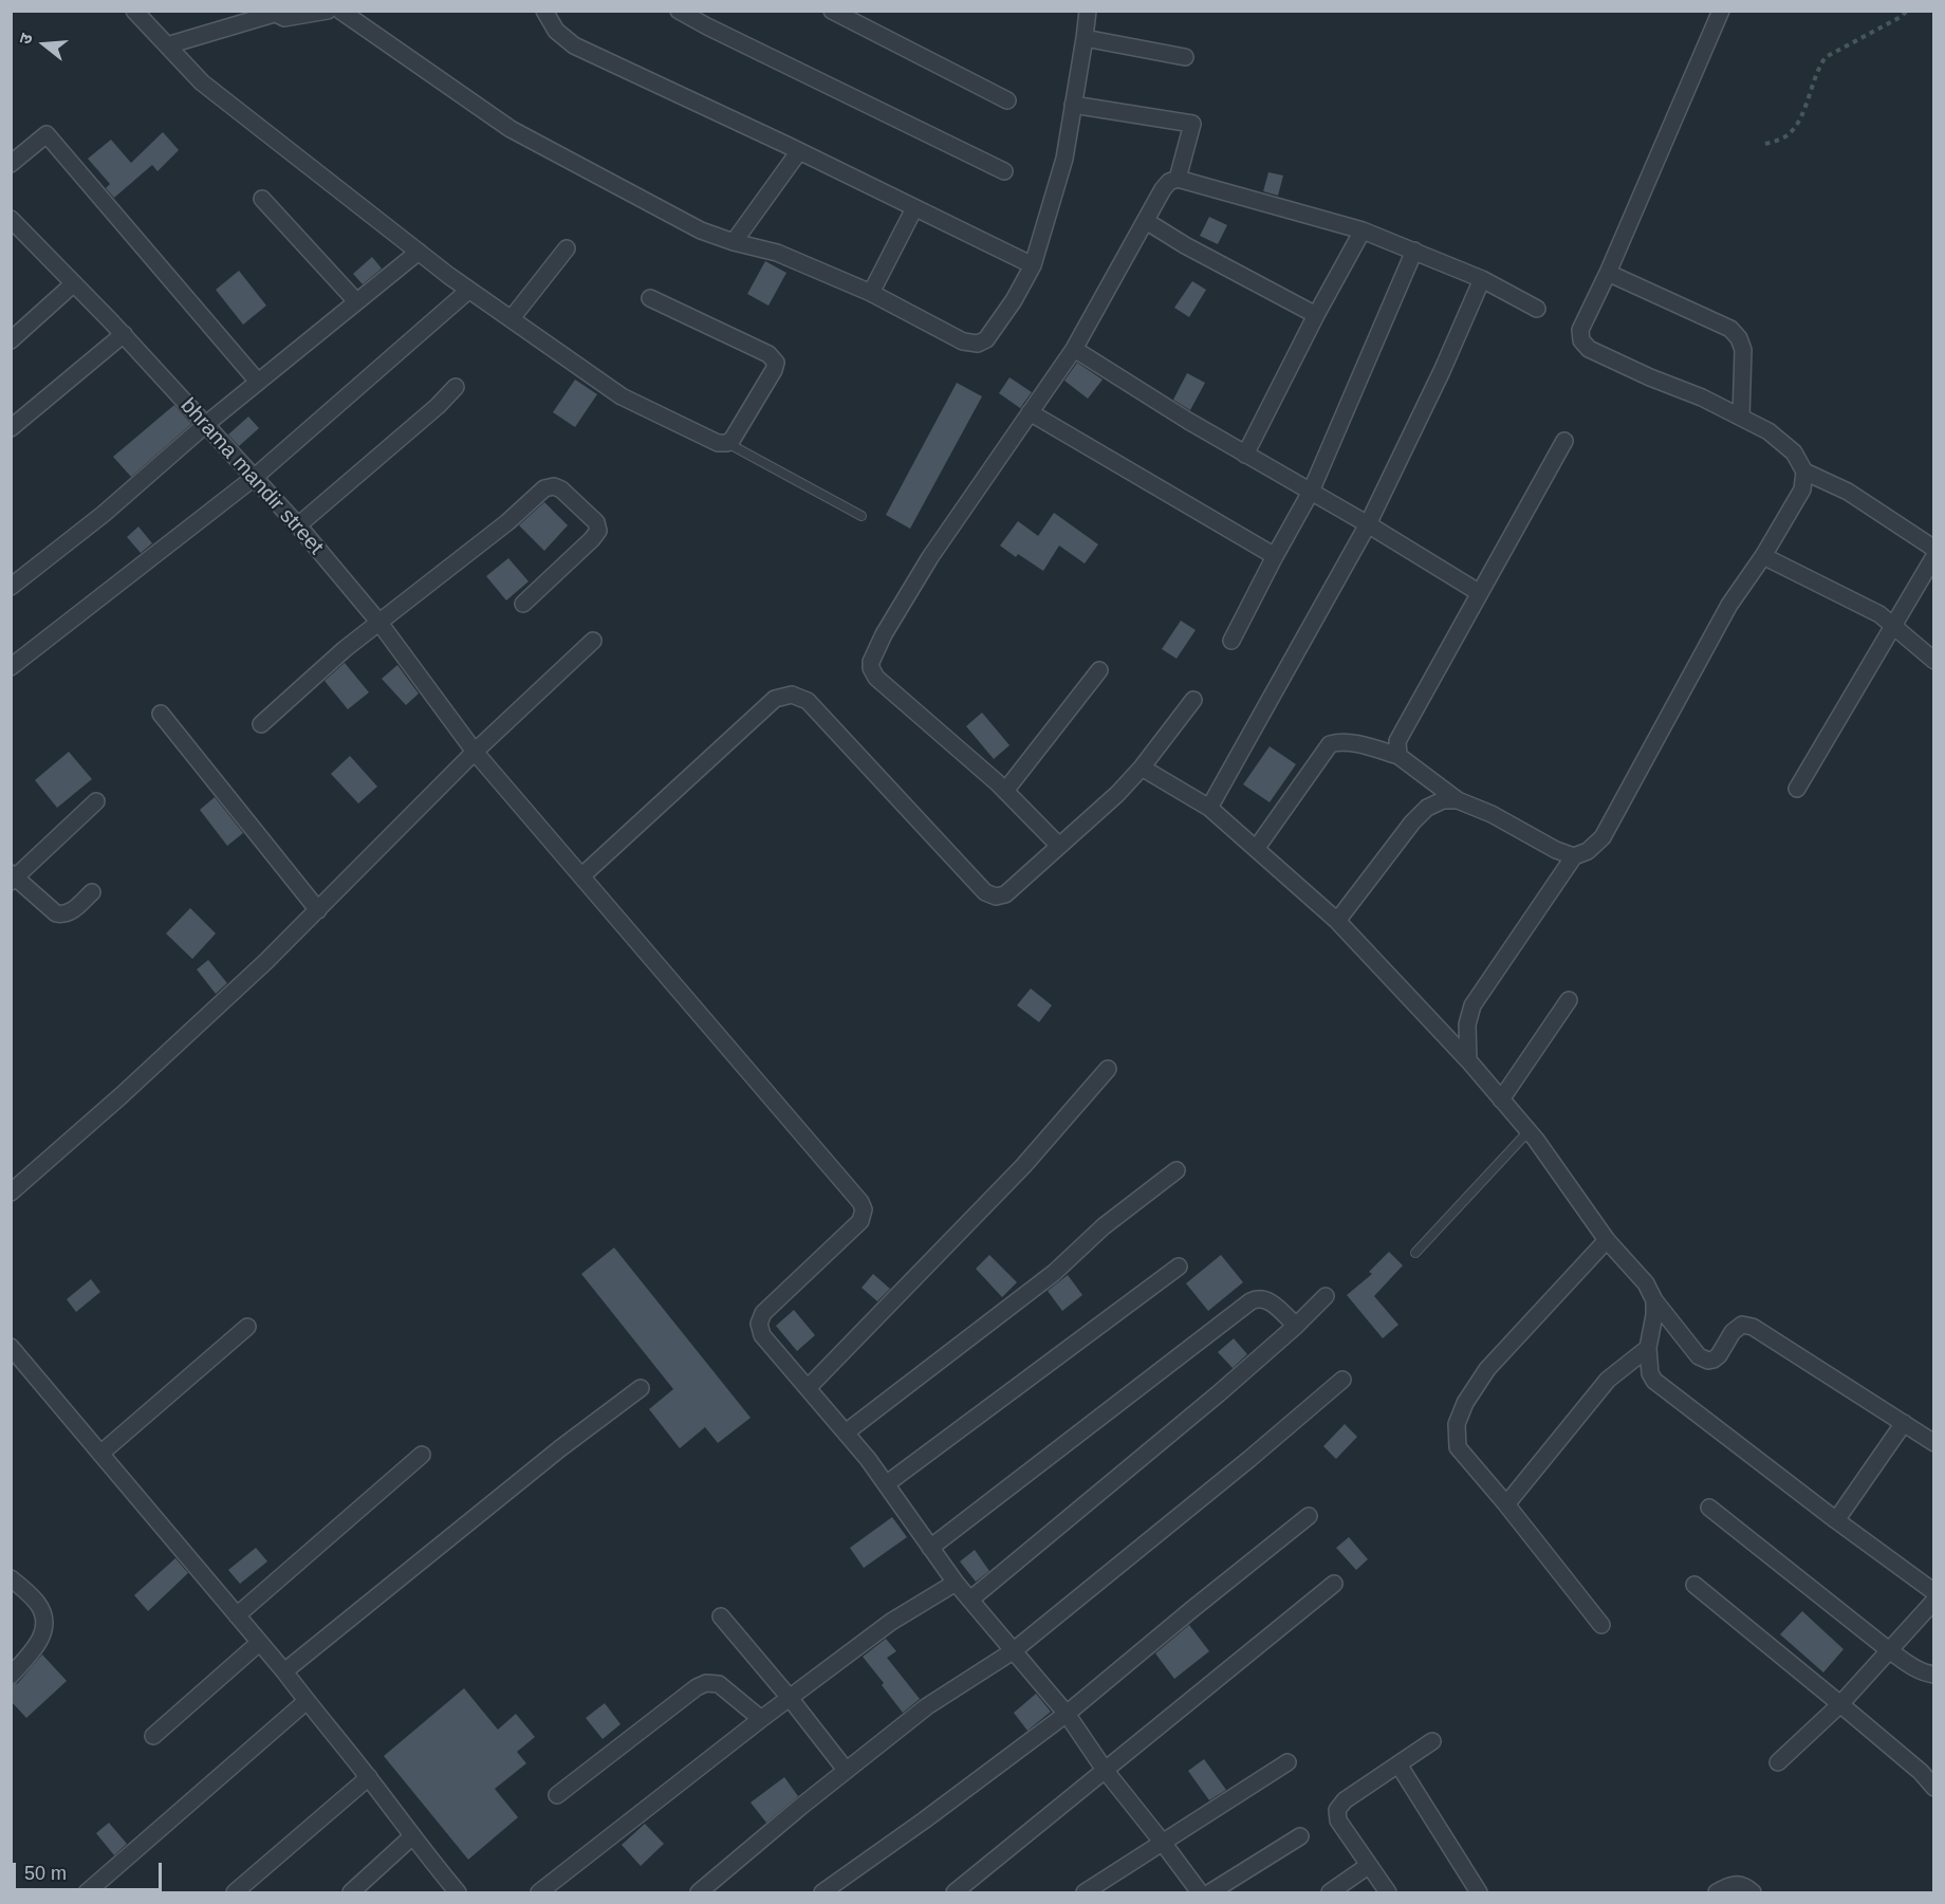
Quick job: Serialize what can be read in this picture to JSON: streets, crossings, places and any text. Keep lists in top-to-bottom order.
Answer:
{
  "streets": {
    "street": ["bhrama mandir street"]
  },
  "scale_bar": "50 m",
  "north": "left"
}
